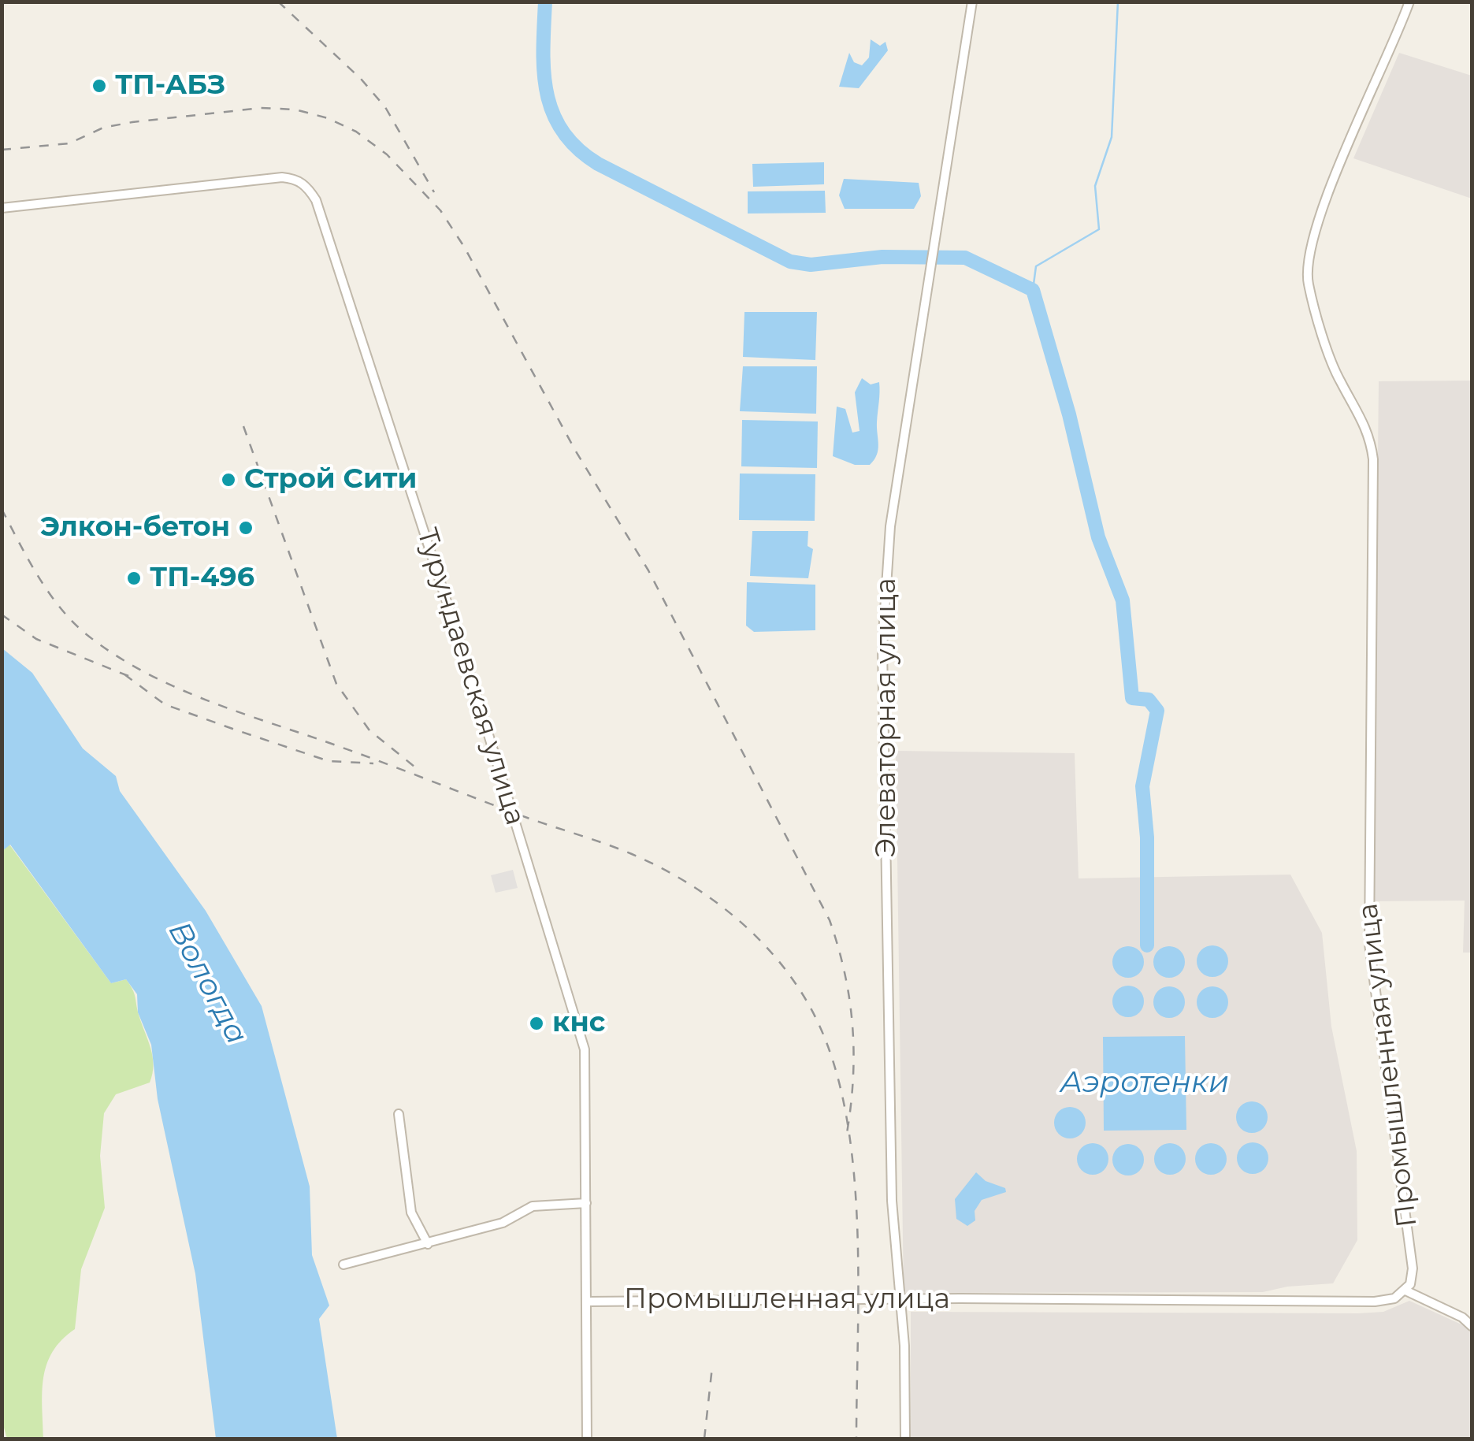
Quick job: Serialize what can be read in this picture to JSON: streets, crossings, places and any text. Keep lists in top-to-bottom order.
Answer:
{
  "streets": {
    "street": ["Турундаевская улица", "Элеваторная улица", "Промышленная улица"]
  },
  "crossings": [
    ["Турундаевская улица", "Промышленная улица"],
    ["Элеваторная улица", "Промышленная улица"]
  ],
  "water": ["Вологда", "Аэротенки"],
  "places": [
    "ТП-АБЗ",
    "Строй Сити",
    "Элкон-бетон",
    "ТП-496",
    "кнс"
  ]
}
